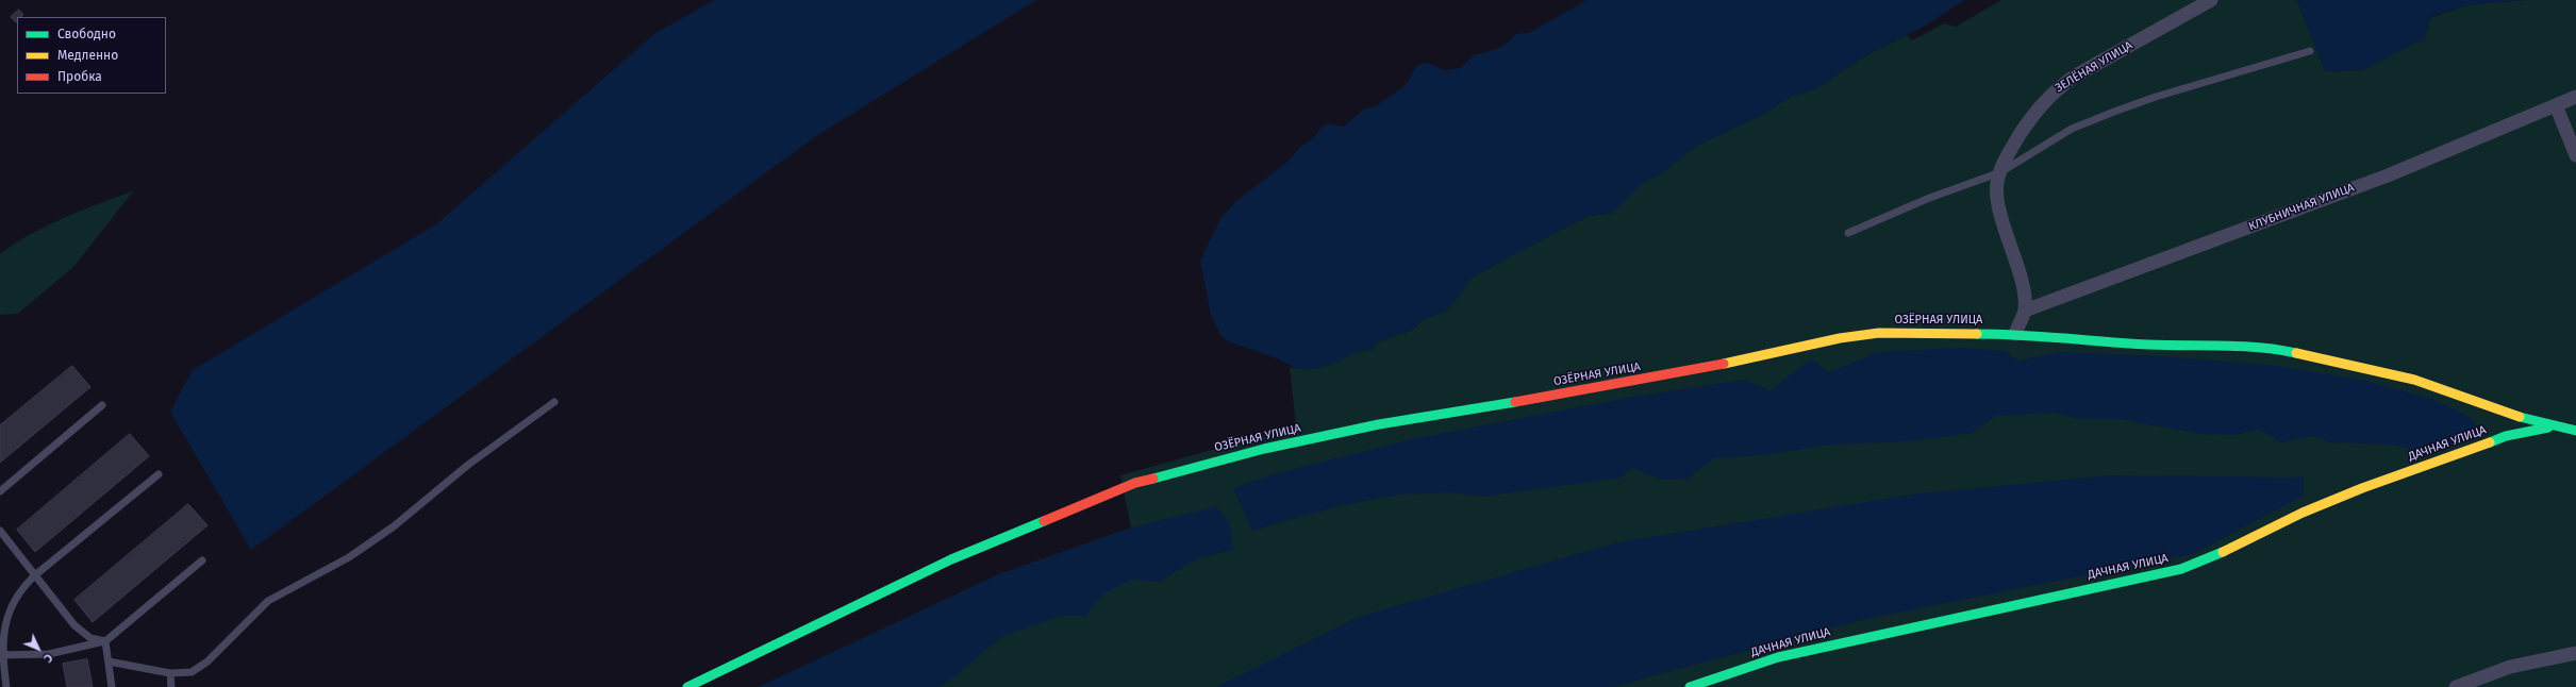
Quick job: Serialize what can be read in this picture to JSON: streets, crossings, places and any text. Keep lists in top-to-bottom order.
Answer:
{
  "streets": {
    "street": [
      "ЗЕЛЁНАЯ УЛИЦА",
      "КЛУБНИЧНАЯ УЛИЦА",
      "ОЗЁРНАЯ УЛИЦА",
      "ДАЧНАЯ УЛИЦА"
    ]
  },
  "crossings": [
    ["ЗЕЛЁНАЯ УЛИЦА", "КЛУБНИЧНАЯ УЛИЦА"],
    ["ЗЕЛЁНАЯ УЛИЦА", "ОЗЁРНАЯ УЛИЦА"]
  ],
  "legend": ["Свободно", "Медленно", "Пробка"],
  "north": "bottom right"
}
